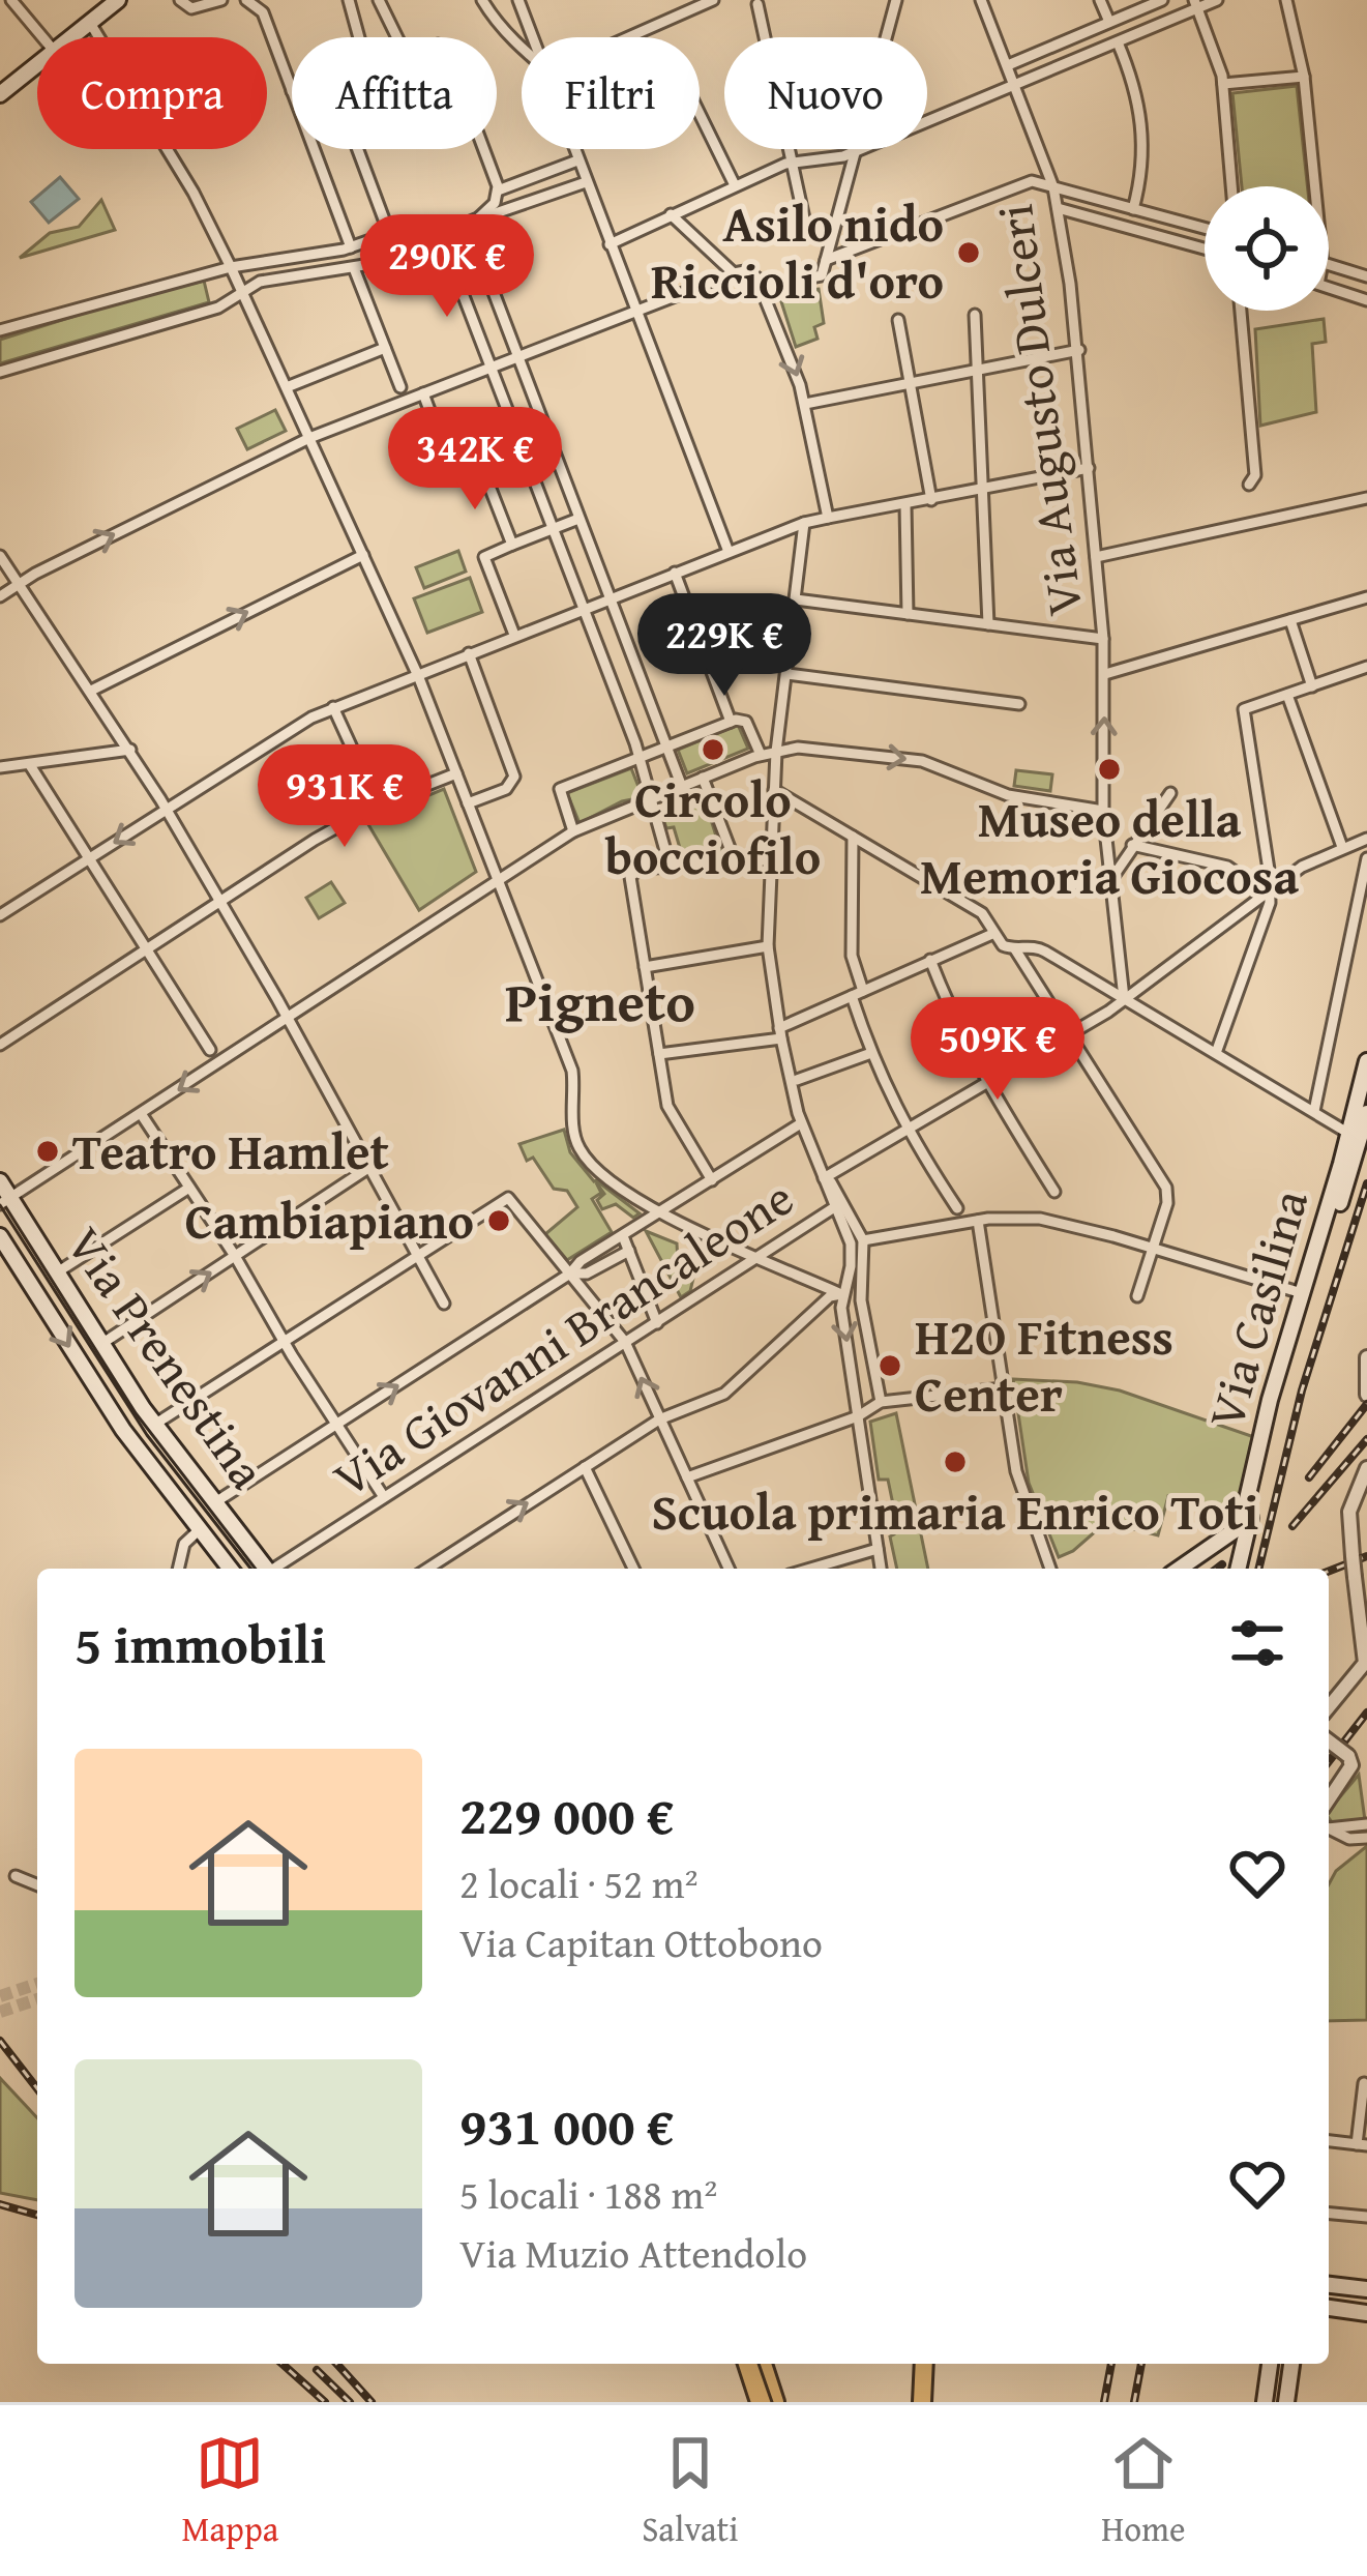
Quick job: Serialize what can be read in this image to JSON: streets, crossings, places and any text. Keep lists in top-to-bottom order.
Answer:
{
  "streets": {
    "main road": ["Via Casilina", "Via Prenestina"],
    "street": ["Via Augusto Dulceri", "Via Giovanni Brancaleone"]
  },
  "districts": ["Pigneto"],
  "places": [
    "Asilo nido Riccioli d'oro",
    "Circolo bocciofilo",
    "Museo della Memoria Giocosa",
    "Teatro Hamlet",
    "Cambiapiano",
    "H2O Fitness Center",
    "Scuola primaria Enrico Toti"
  ],
  "page": {
    "chip": [
      "Compra",
      "Affitta",
      "Filtri",
      "Nuovo"
    ],
    "price": [
      "290K €",
      "342K €",
      "229K €",
      "931K €",
      "509K €"
    ],
    "heading": "5 immobili",
    "list": [
      {
        "name": "229 000 €",
        "note": "2 locali · 52 m² · Via Capitan Ottobono"
      },
      {
        "name": "931 000 €",
        "note": "5 locali · 188 m² · Via Muzio Attendolo"
      }
    ],
    "tabs": ["Mappa", "Salvati", "Home"]
  }
}
